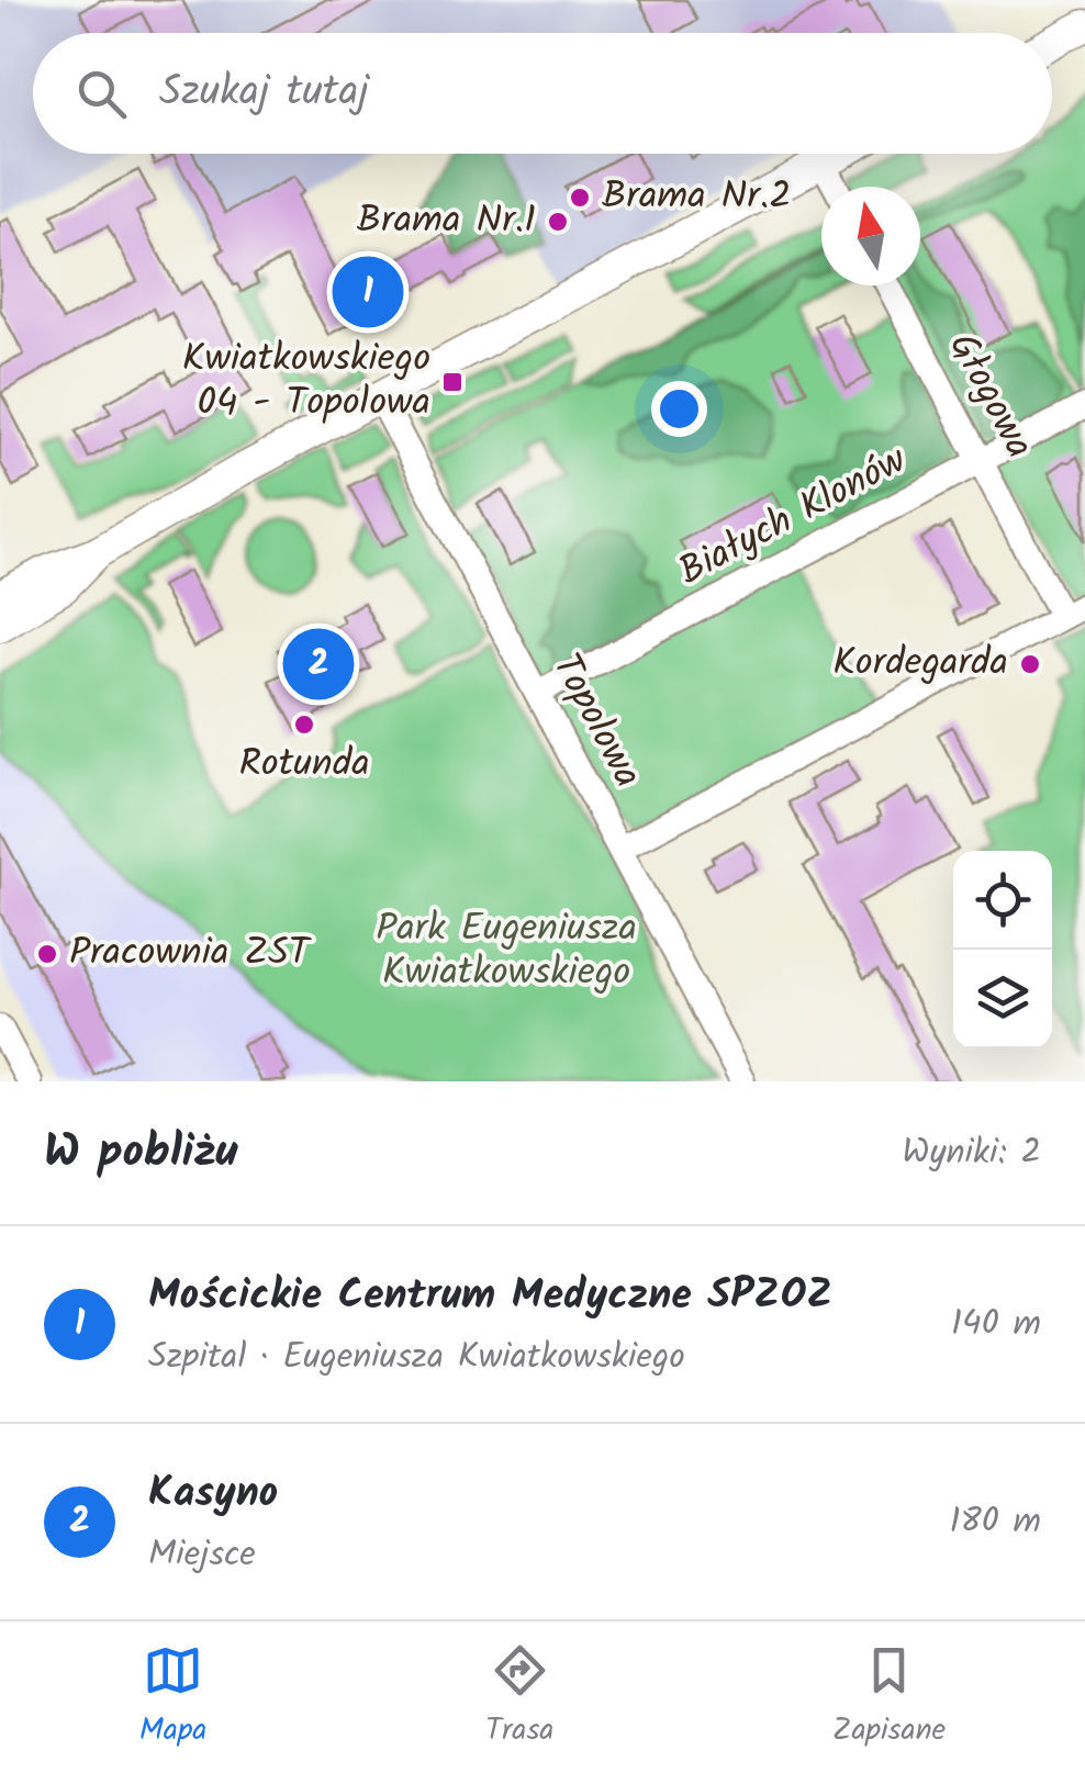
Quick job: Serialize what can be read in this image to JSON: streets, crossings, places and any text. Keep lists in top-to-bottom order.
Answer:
{
  "streets": {
    "street": ["Głogowa", "Białych Klonów", "Topolowa"]
  },
  "crossings": [
    ["Głogowa", "Białych Klonów"],
    ["Białych Klonów", "Topolowa"]
  ],
  "parks": ["Park Eugeniusza Kwiatkowskiego"],
  "places": {
    "other": [
      "Brama Nr.2",
      "Brama Nr.1",
      "Kordegarda",
      "Rotunda",
      "Pracownia ZST"
    ],
    "transit": ["Kwiatkowskiego 04 - Topolowa"]
  },
  "north": "top",
  "page": {
    "search": "Szukaj tutaj",
    "pins": ["1", "2"],
    "heading": ["W pobliżu", "Wyniki: 2"],
    "list": [
      {
        "mark": "1",
        "name": "Mościckie Centrum Medyczne SPZOZ",
        "note": "Szpital · Eugeniusza Kwiatkowskiego",
        "value": "140 m"
      },
      {
        "mark": "2",
        "name": "Kasyno",
        "note": "Miejsce",
        "value": "180 m"
      }
    ],
    "nav": ["Mapa", "Trasa", "Zapisane"]
  }
}
